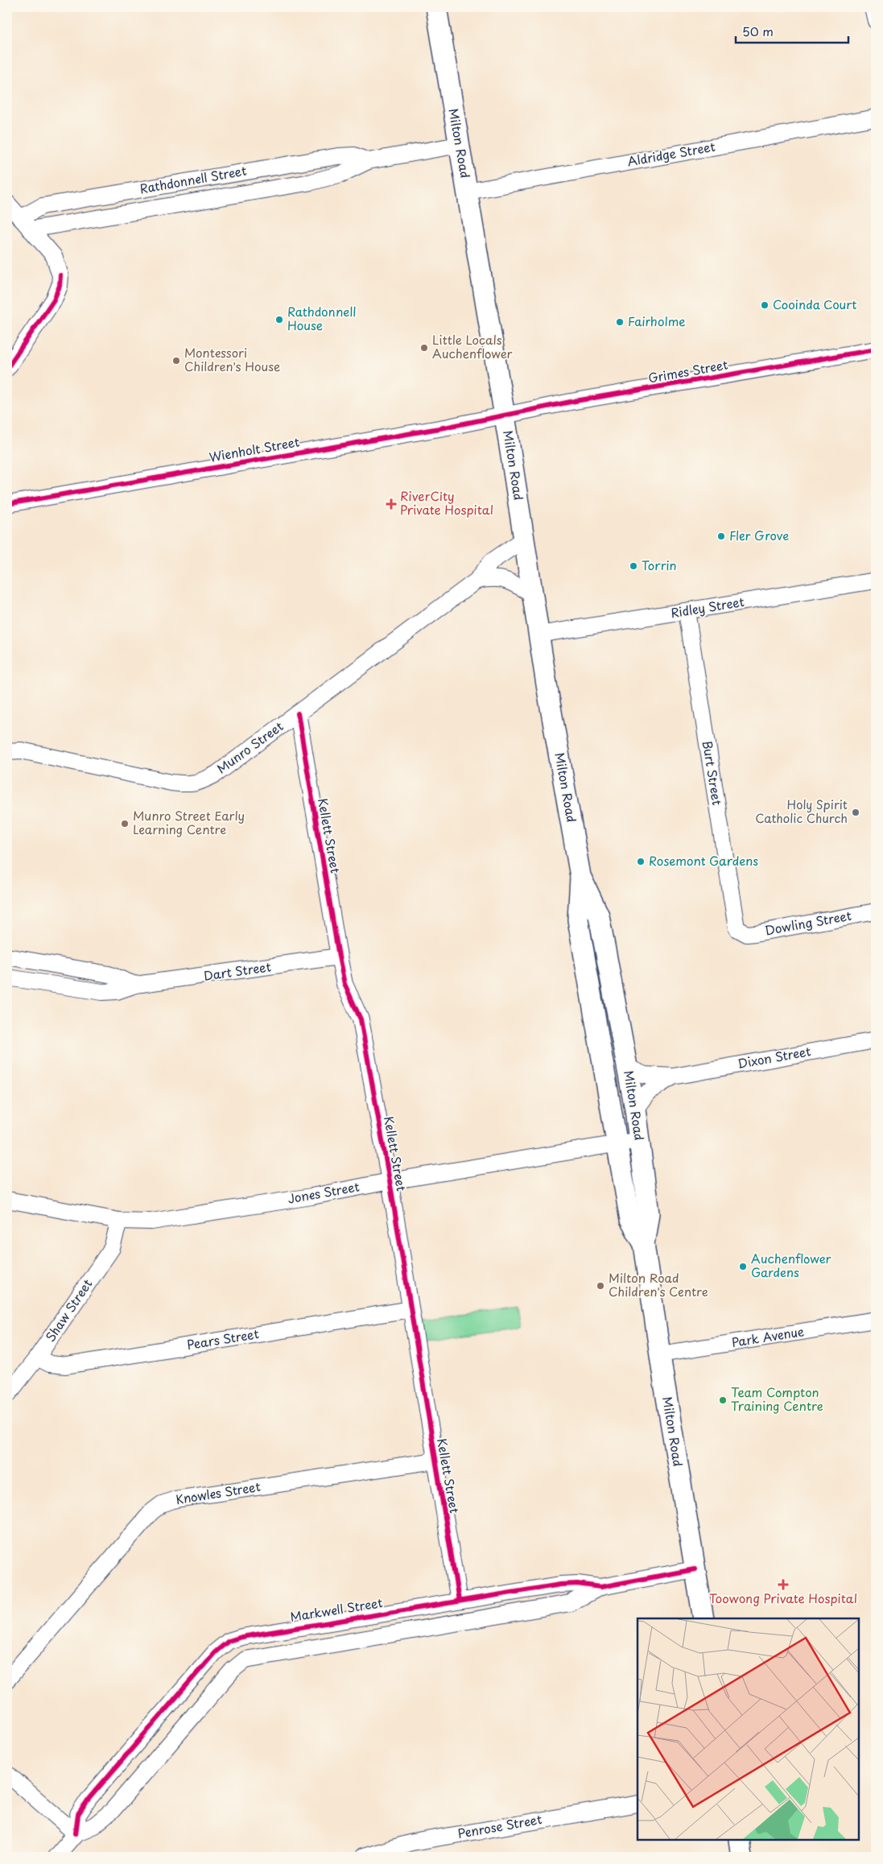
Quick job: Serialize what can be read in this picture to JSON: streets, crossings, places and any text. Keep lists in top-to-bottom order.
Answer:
{
  "streets": {
    "main road": ["Milton Road"],
    "street": [
      "Aldridge Street",
      "Rathdonnell Street",
      "Grimes Street",
      "Wienholt Street",
      "Ridley Street",
      "Munro Street",
      "Burt Street",
      "Kellett Street",
      "Dowling Street",
      "Dart Street",
      "Dixon Street",
      "Jones Street",
      "Shaw Street",
      "Park Avenue",
      "Pears Street",
      "Knowles Street",
      "Markwell Street",
      "Penrose Street"
    ]
  },
  "crossings": [
    ["Milton Road", "Aldridge Street"],
    ["Milton Road", "Rathdonnell Street"],
    ["Milton Road", "Grimes Street"],
    ["Milton Road", "Wienholt Street"],
    ["Milton Road", "Ridley Street"],
    ["Milton Road", "Munro Street"],
    ["Milton Road", "Dixon Street"],
    ["Milton Road", "Jones Street"],
    ["Milton Road", "Park Avenue"],
    ["Milton Road", "Markwell Street"],
    ["Grimes Street", "Wienholt Street"],
    ["Ridley Street", "Burt Street"],
    ["Munro Street", "Kellett Street"],
    ["Burt Street", "Dowling Street"],
    ["Kellett Street", "Dart Street"],
    ["Kellett Street", "Jones Street"],
    ["Kellett Street", "Pears Street"],
    ["Kellett Street", "Knowles Street"],
    ["Kellett Street", "Markwell Street"],
    ["Jones Street", "Shaw Street"],
    ["Shaw Street", "Pears Street"]
  ],
  "places": {
    "other": [
      "Cooinda Court",
      "Rathdonnell House",
      "Fairholme",
      "Little Locals Auchenflower",
      "Montessori Children's House",
      "Fler Grove",
      "Torrin",
      "Holy Spirit Catholic Church",
      "Munro Street Early Learning Centre",
      "Rosemont Gardens",
      "Auchenflower Gardens",
      "Milton Road Children's Centre",
      "Team Compton Training Centre"
    ],
    "health": ["RiverCity Private Hospital", "Toowong Private Hospital"]
  },
  "scale_bar": "50 m"
}
